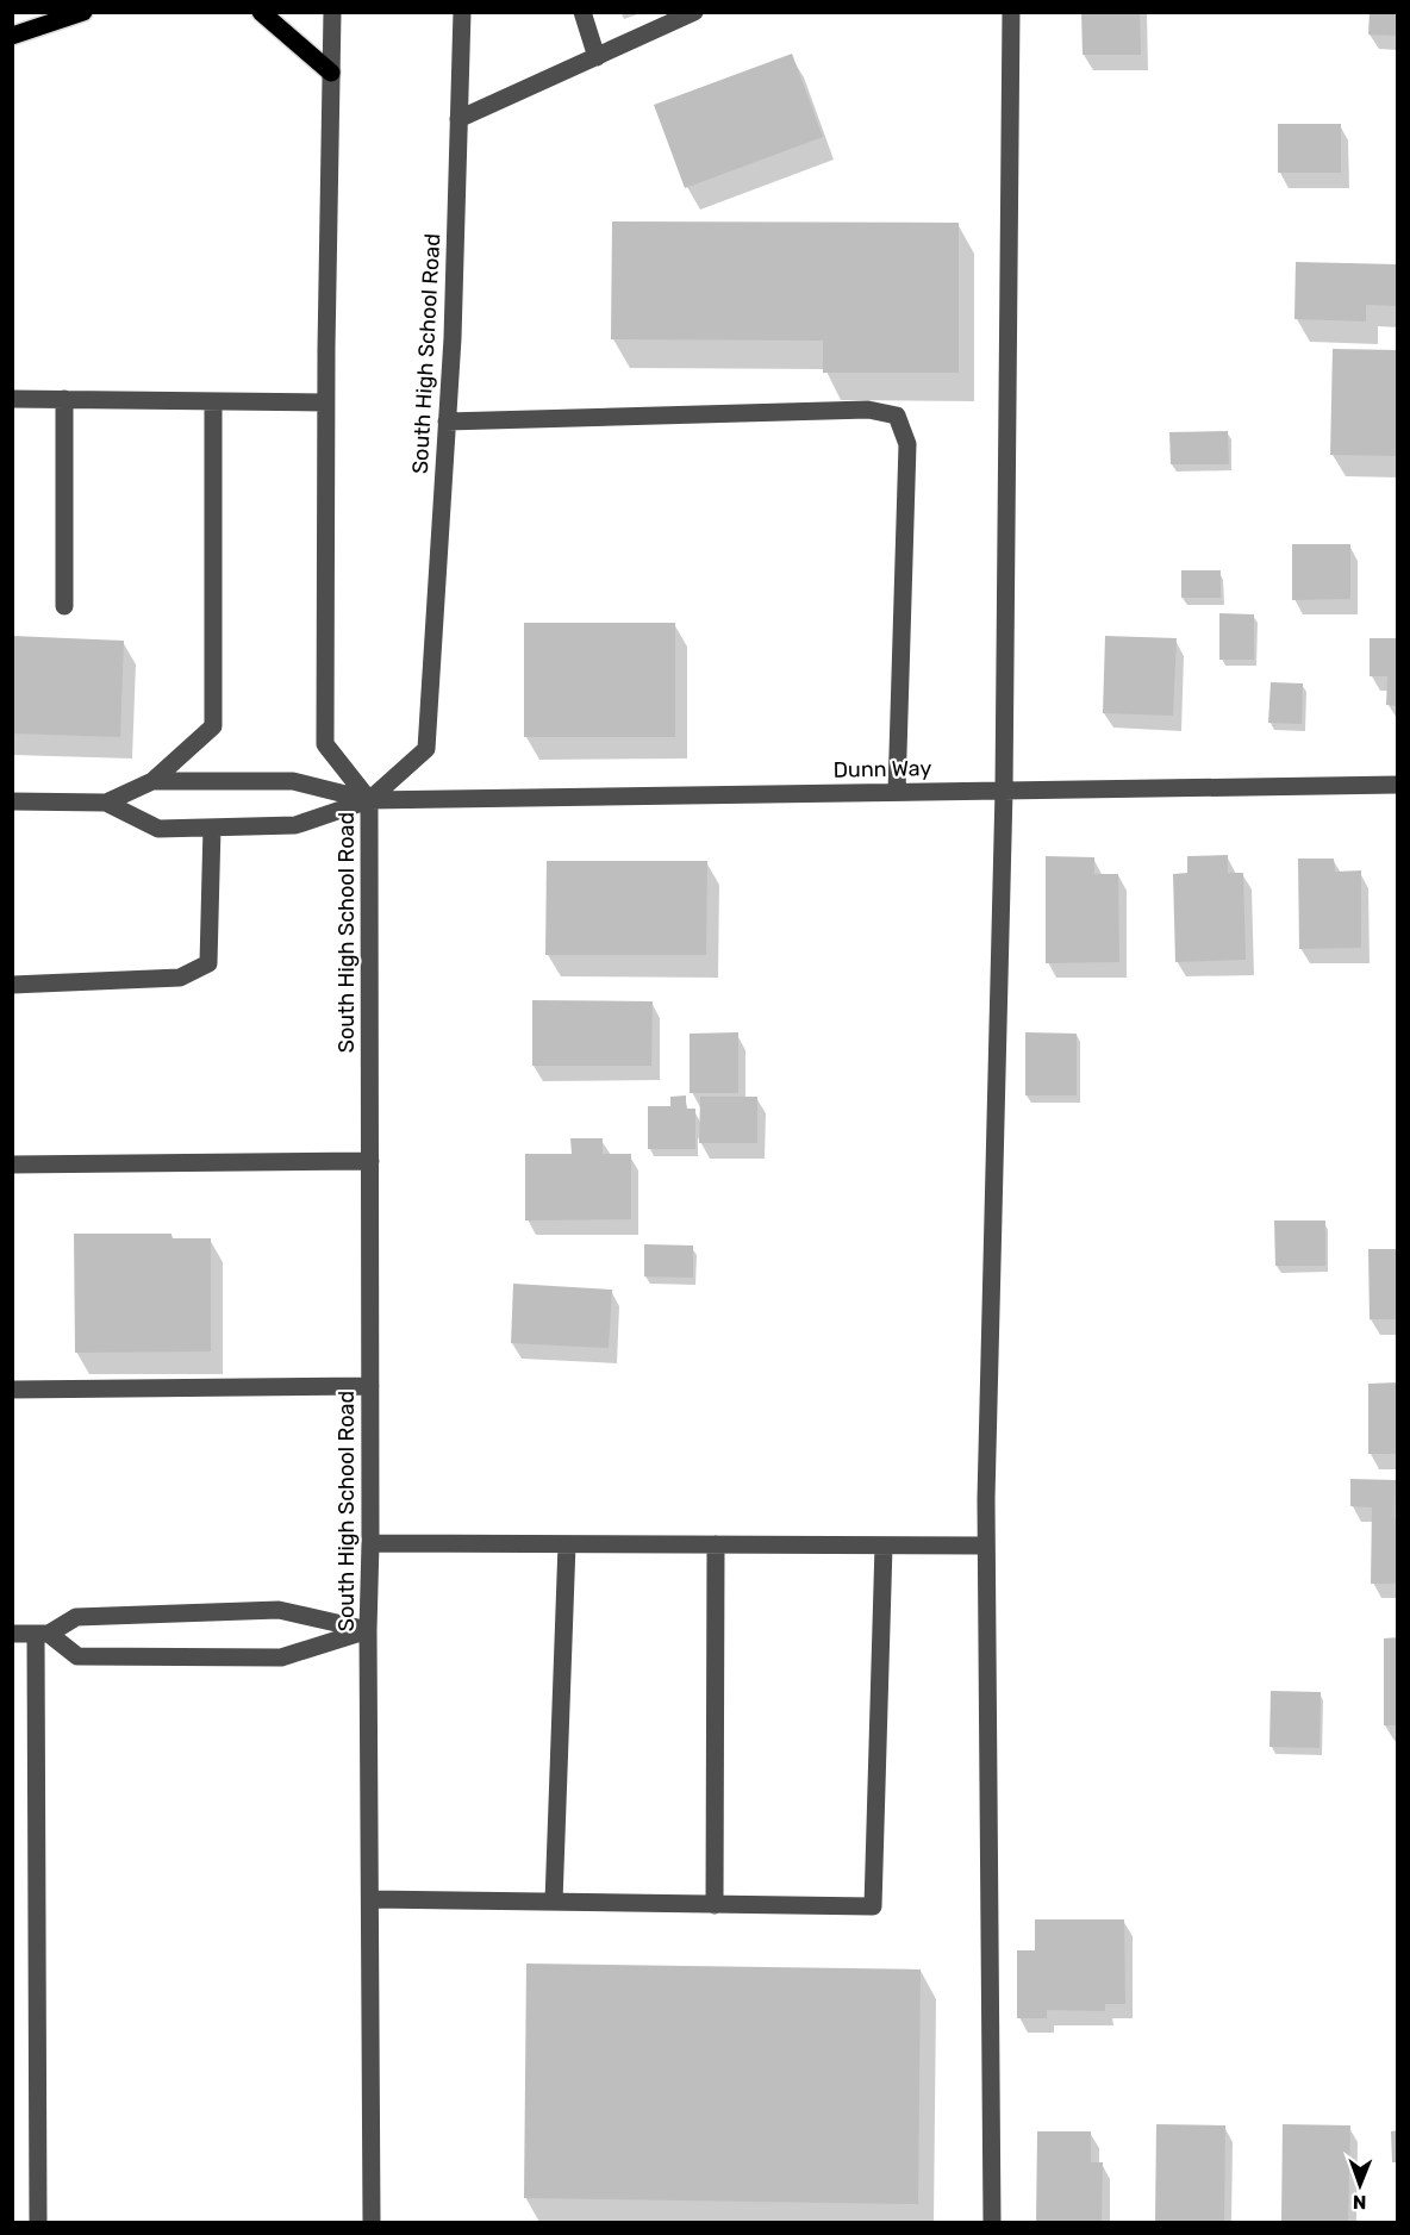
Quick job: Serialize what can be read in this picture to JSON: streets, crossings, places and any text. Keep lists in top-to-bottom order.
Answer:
{
  "streets": {
    "street": ["South High School Road", "Dunn Way"]
  },
  "crossings": [
    ["South High School Road", "Dunn Way"]
  ],
  "north": "bottom"
}
